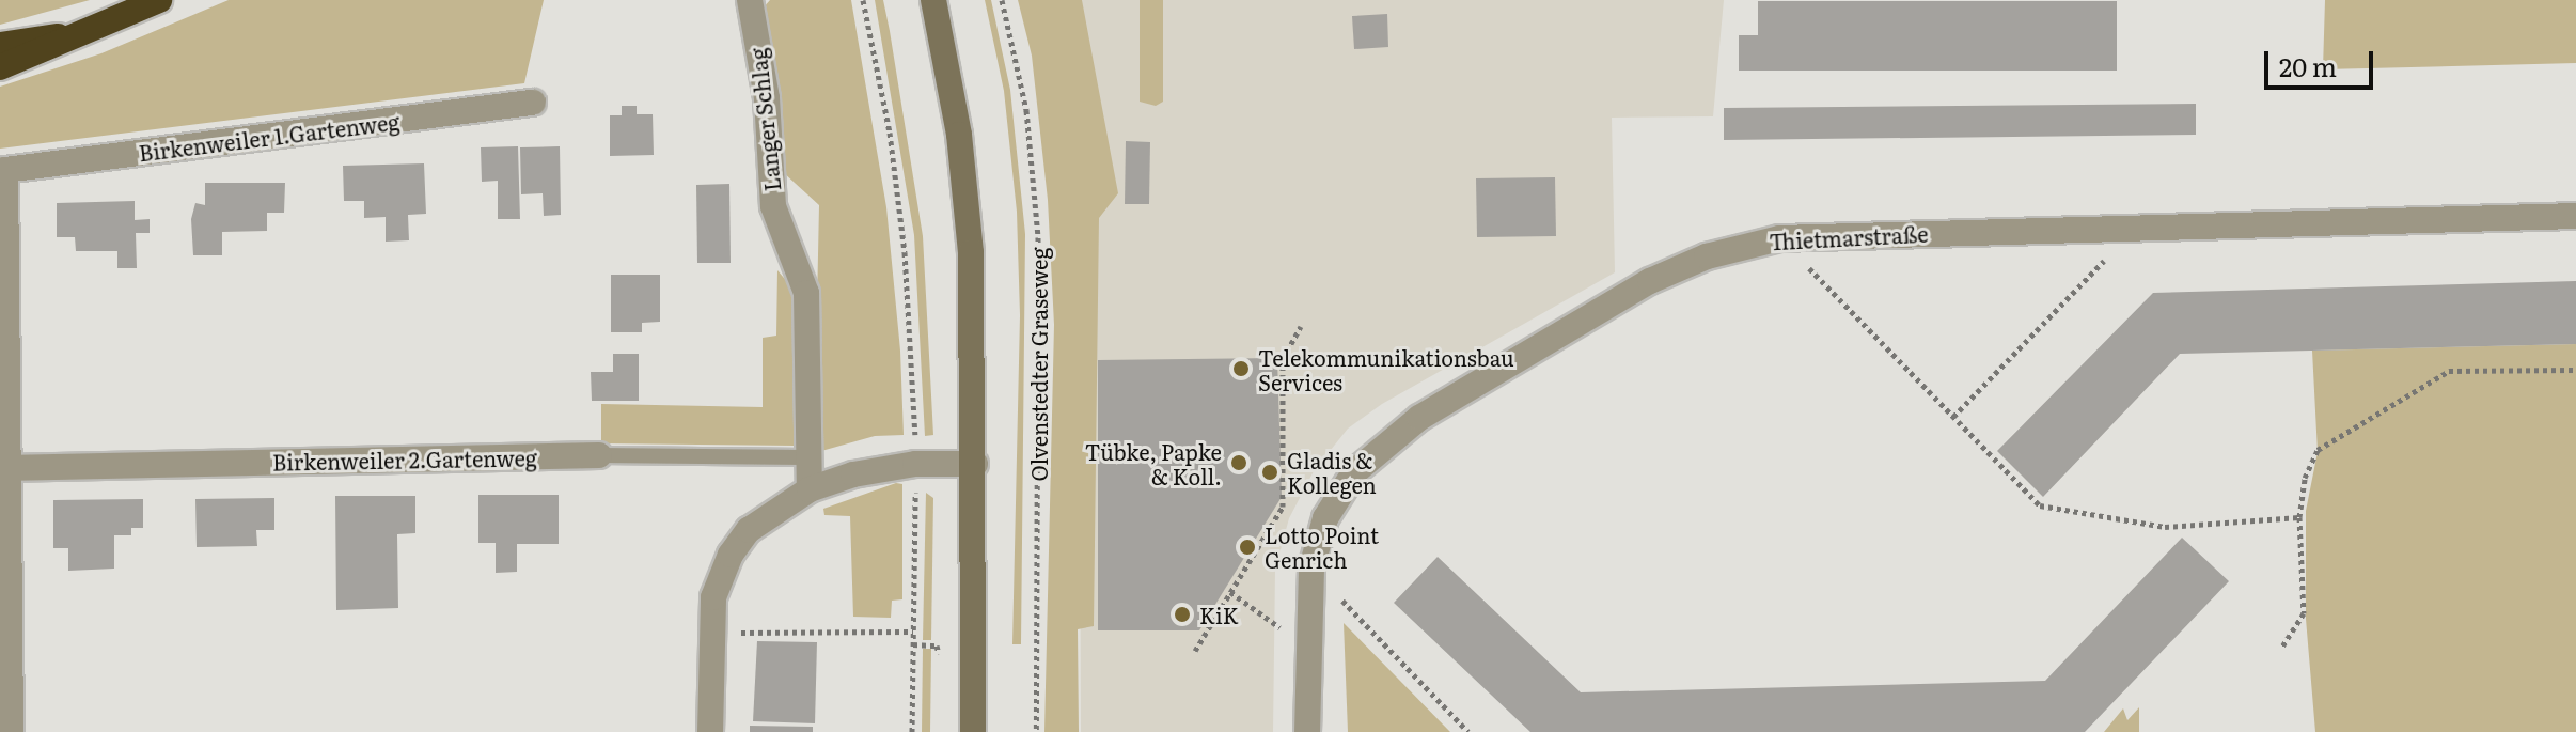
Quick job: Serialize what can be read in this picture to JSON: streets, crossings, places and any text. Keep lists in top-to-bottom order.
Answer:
{
  "streets": {
    "street": [
      "Langer Schlag",
      "Birkenweiler 1.Gartenweg",
      "Thietmarstraße",
      "Birkenweiler 2.Gartenweg"
    ],
    "path": ["Olvenstedter Graseweg"]
  },
  "crossings": [
    ["Langer Schlag", "Birkenweiler 2.Gartenweg"],
    ["Birkenweiler 1.Gartenweg", "Birkenweiler 2.Gartenweg"]
  ],
  "places": [
    "Telekommunikationsbau Services",
    "Tübke, Papke & Koll.",
    "Gladis & Kollegen",
    "Lotto Point Genrich",
    "KiK"
  ],
  "scale_bar": "20 m"
}
